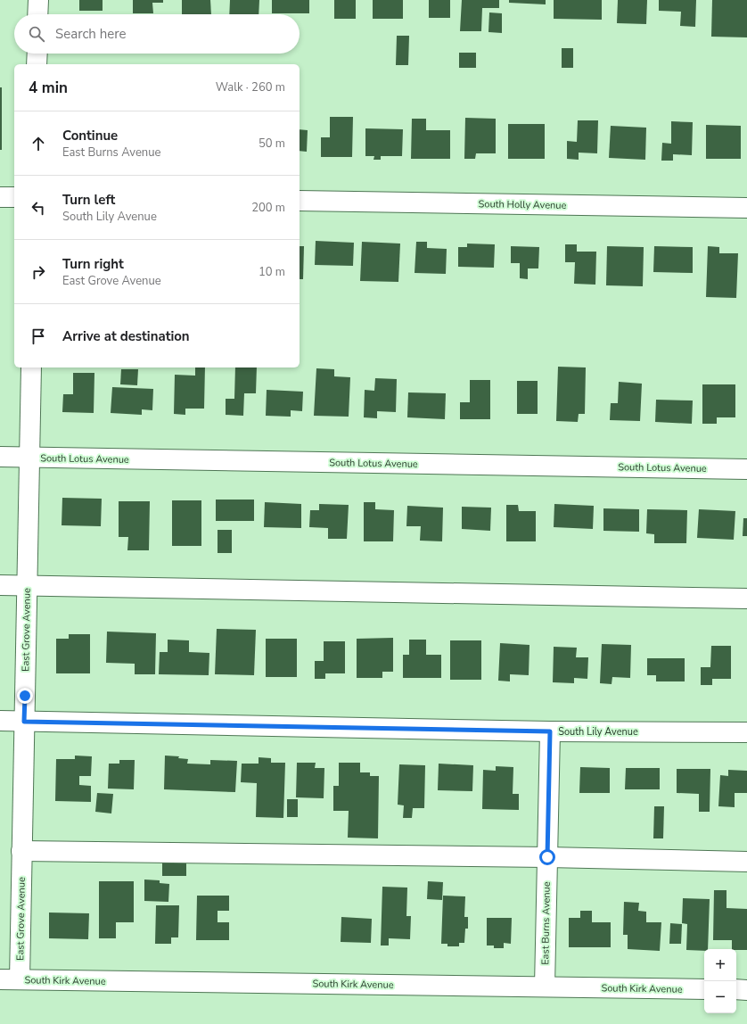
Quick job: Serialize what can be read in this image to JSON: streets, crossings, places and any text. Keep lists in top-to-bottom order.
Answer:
{
  "streets": {
    "street": [
      "South Holly Avenue",
      "South Lotus Avenue",
      "East Grove Avenue",
      "South Lily Avenue",
      "East Burns Avenue",
      "South Kirk Avenue"
    ]
  },
  "crossings": [
    ["South Lotus Avenue", "East Grove Avenue"],
    ["East Grove Avenue", "South Lily Avenue"],
    ["East Grove Avenue", "South Kirk Avenue"],
    ["South Lily Avenue", "East Burns Avenue"],
    ["East Burns Avenue", "South Kirk Avenue"]
  ],
  "page": {
    "search": "Search here",
    "heading": ["4 min", "Walk · 260 m"],
    "list": [
      ["Continue", "East Burns Avenue", "50 m"],
      ["Turn left", "South Lily Avenue", "200 m"],
      ["Turn right", "East Grove Avenue", "10 m"],
      "Arrive at destination"
    ],
    "map_buttons": ["+", "−"]
  }
}
